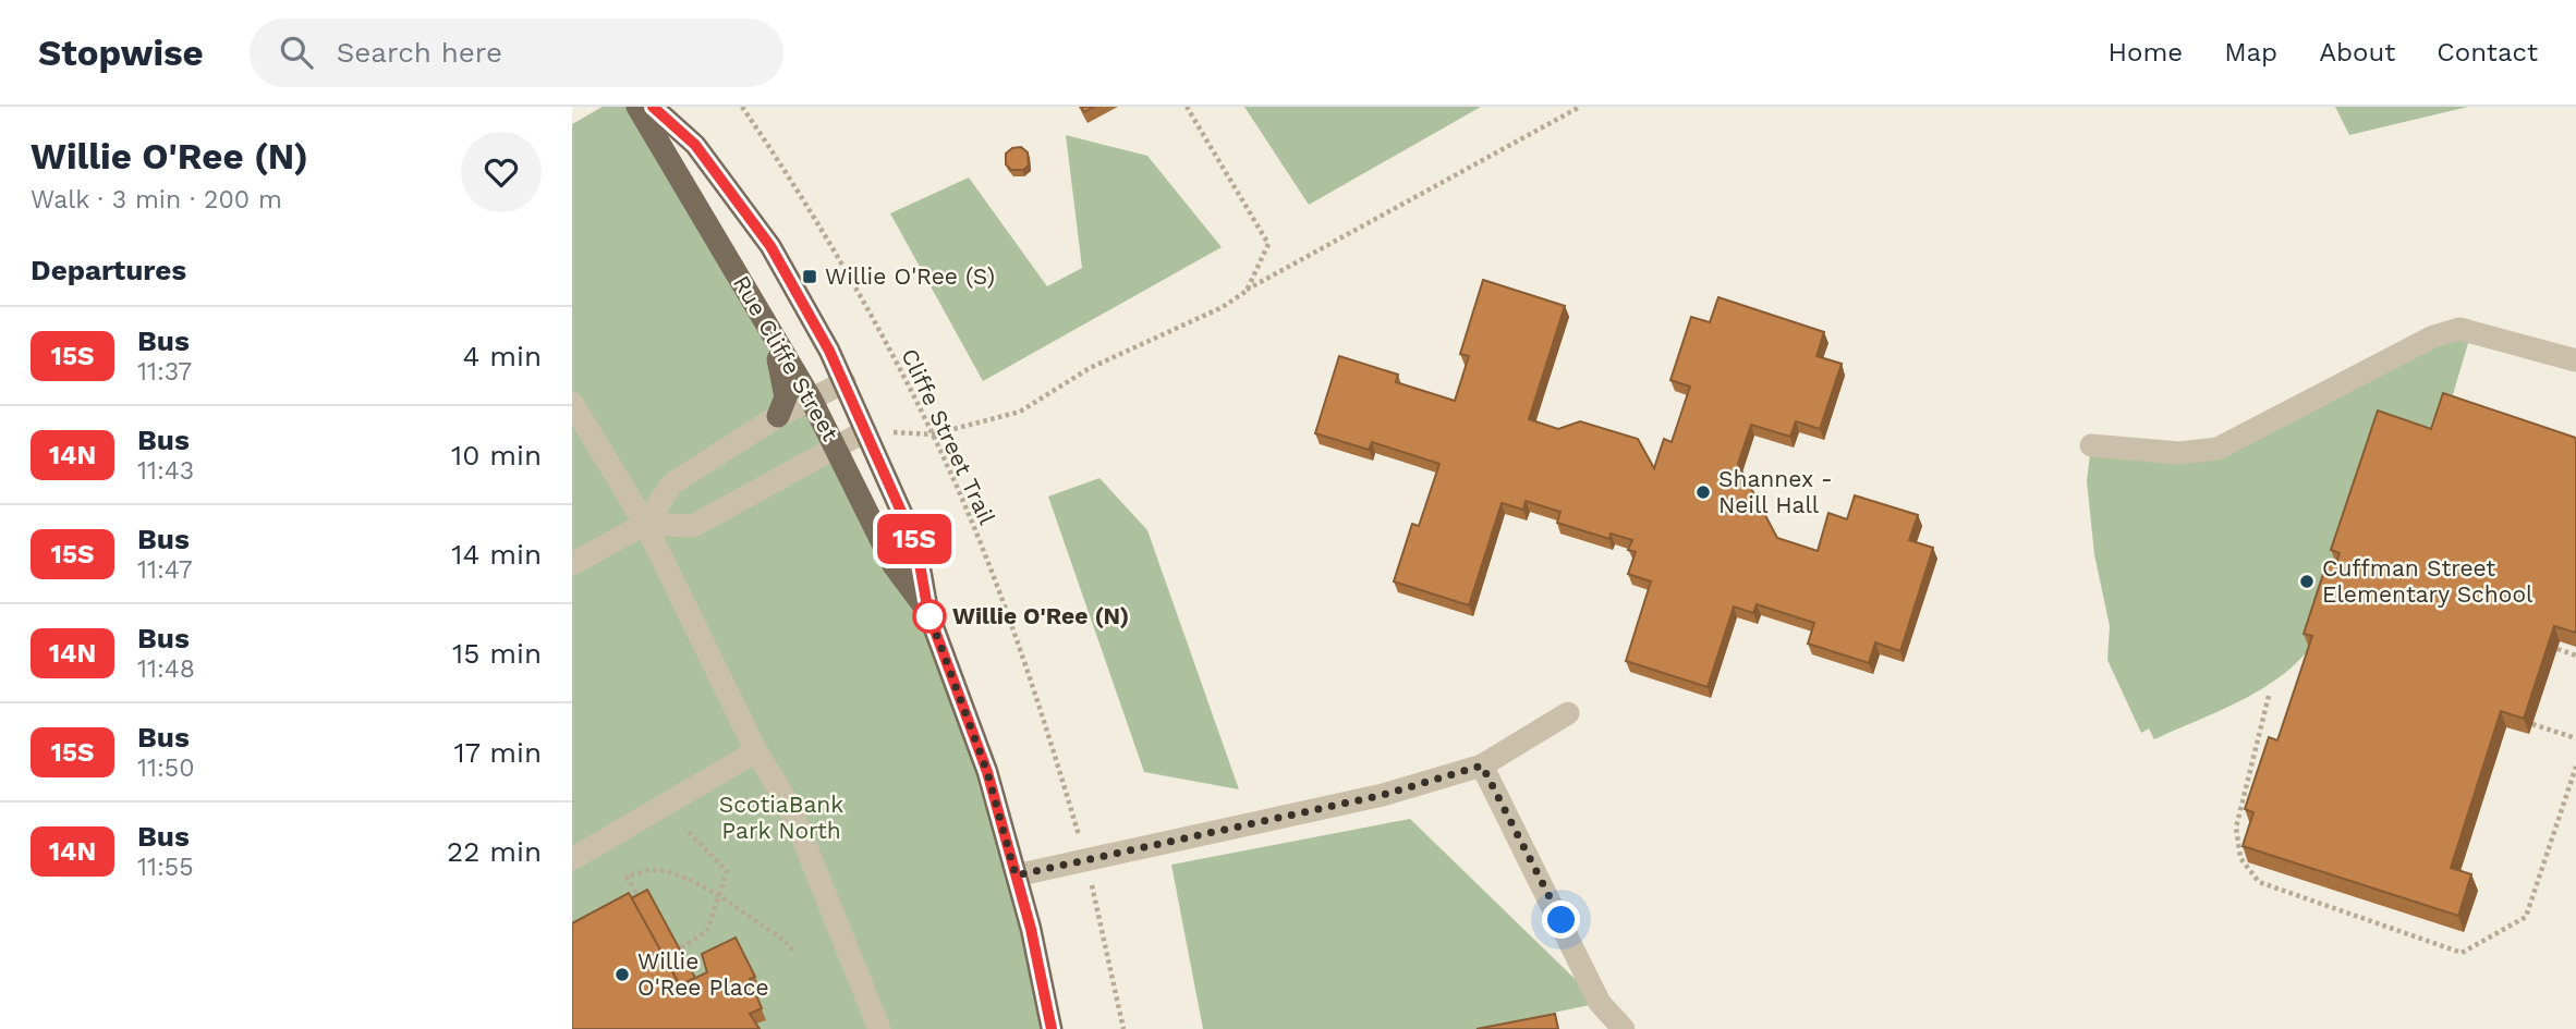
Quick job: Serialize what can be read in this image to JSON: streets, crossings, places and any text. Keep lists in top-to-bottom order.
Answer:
{
  "streets": {
    "main road": ["Rue Cliffe Street"],
    "path": ["Cliffe Street Trail"]
  },
  "parks": ["ScotiaBank Park North"],
  "places": {
    "transit": ["Willie O'Ree (S)"],
    "other": [
      "Shannex - Neill Hall",
      "Cuffman Street Elementary School",
      "Willie O'Ree (N)",
      "Willie O'Ree Place"
    ]
  },
  "lines": ["bus line 15S"],
  "page": {
    "header": "Stopwise",
    "search": "Search here",
    "nav": [
      "Home",
      "Map",
      "About",
      "Contact"
    ],
    "heading": [
      ["Willie O'Ree (N)", "Walk · 3 min · 200 m"],
      "Departures"
    ],
    "on_map": "15S",
    "list": [
      {
        "mark": "15S",
        "name": "Bus",
        "note": "11:37",
        "value": "4 min"
      },
      {
        "mark": "14N",
        "name": "Bus",
        "note": "11:43",
        "value": "10 min"
      },
      {
        "mark": "15S",
        "name": "Bus",
        "note": "11:47",
        "value": "14 min"
      },
      {
        "mark": "14N",
        "name": "Bus",
        "note": "11:48",
        "value": "15 min"
      },
      {
        "mark": "15S",
        "name": "Bus",
        "note": "11:50",
        "value": "17 min"
      },
      {
        "mark": "14N",
        "name": "Bus",
        "note": "11:55",
        "value": "22 min"
      }
    ]
  }
}
